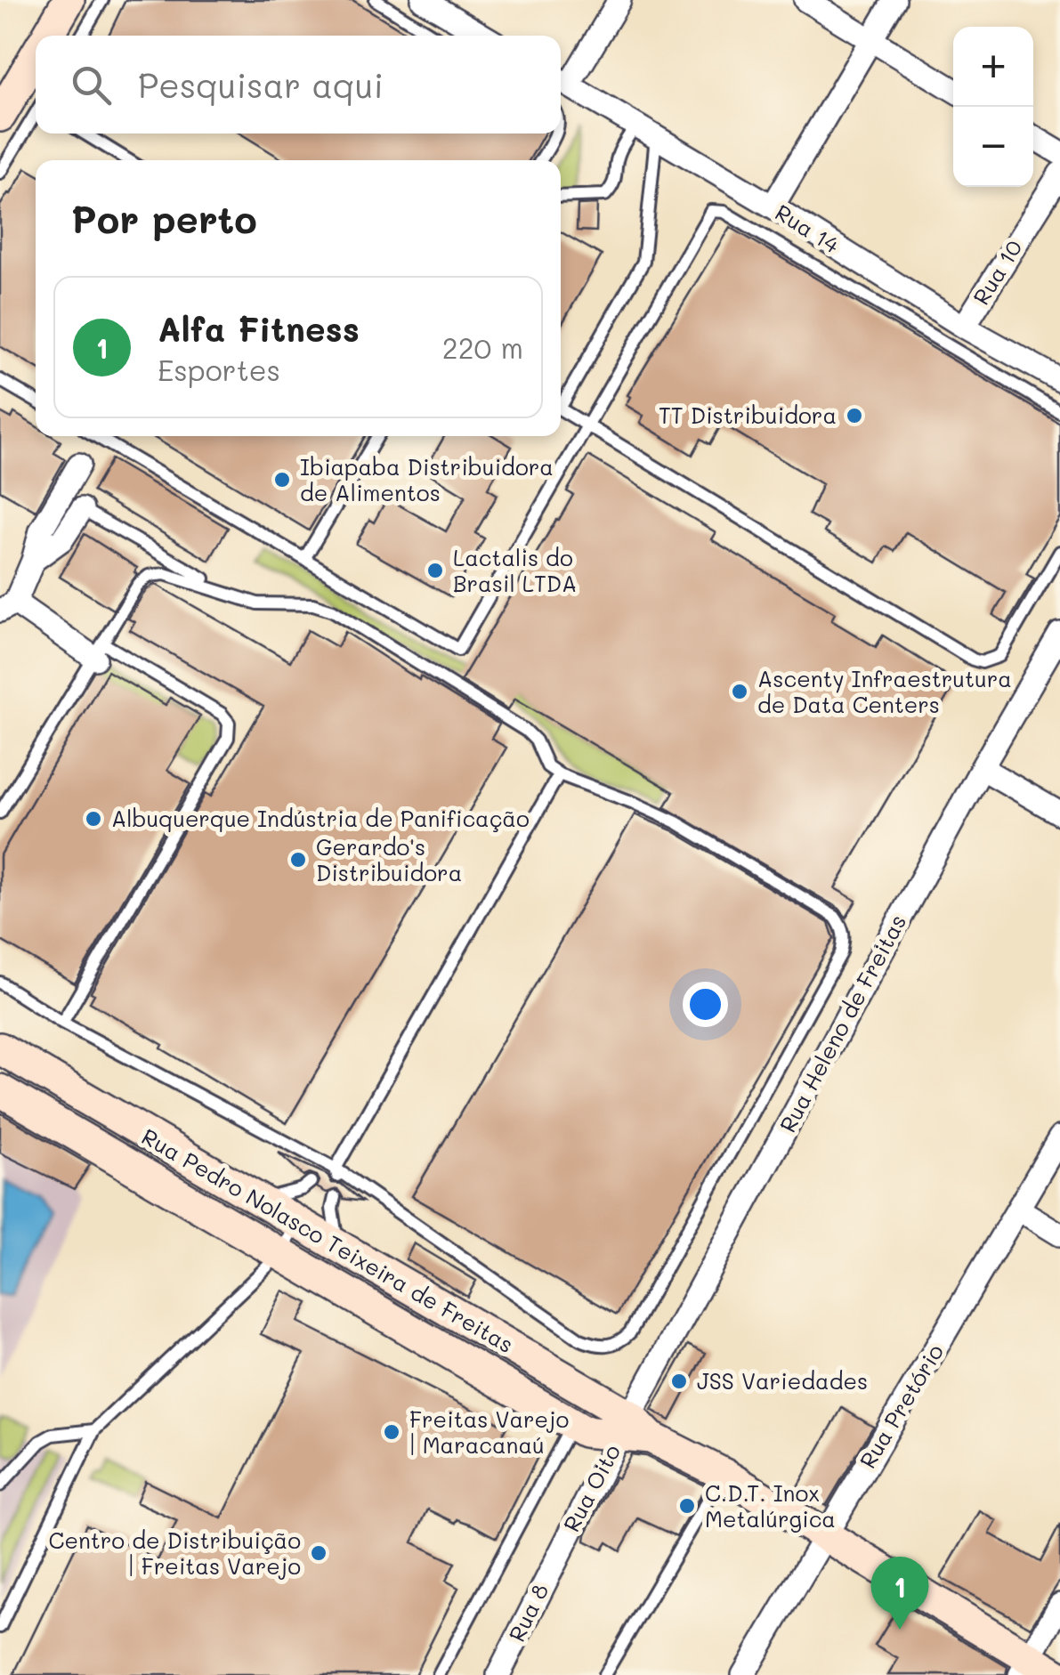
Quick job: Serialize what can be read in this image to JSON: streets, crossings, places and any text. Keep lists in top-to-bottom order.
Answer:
{
  "streets": {
    "main road": ["Rua Pedro Nolasco Teixeira de Freitas"],
    "street": [
      "Rua 14",
      "Rua 10",
      "Rua Heleno de Freitas",
      "Rua Pretório",
      "Rua Oito",
      "Rua 8"
    ]
  },
  "crossings": [
    ["Rua 14", "Rua 10"],
    ["Rua Heleno de Freitas", "Rua Pedro Nolasco Teixeira de Freitas"],
    ["Rua Heleno de Freitas", "Rua Oito"],
    ["Rua Pedro Nolasco Teixeira de Freitas", "Rua Pretório"],
    ["Rua Pedro Nolasco Teixeira de Freitas", "Rua Oito"],
    ["Rua Oito", "Rua 8"]
  ],
  "places": [
    "TT Distribuidora",
    "Ibiapaba Distribuidora de Alimentos",
    "Lactalis do Brasil LTDA",
    "Ascenty Infraestrutura de Data Centers",
    "Albuquerque Indústria de Panificação",
    "Gerardo's Distribuidora",
    "JSS Variedades",
    "Freitas Varejo | Maracanaú",
    "C.D.T. Inox Metalúrgica",
    "Centro de Distribuição | Freitas Varejo"
  ],
  "page": {
    "map_buttons": ["+", "−"],
    "search": "Pesquisar aqui",
    "heading": "Por perto",
    "list": [
      {
        "mark": "1",
        "name": "Alfa Fitness",
        "note": "Esportes",
        "value": "220 m"
      }
    ],
    "pins": "1"
  }
}
